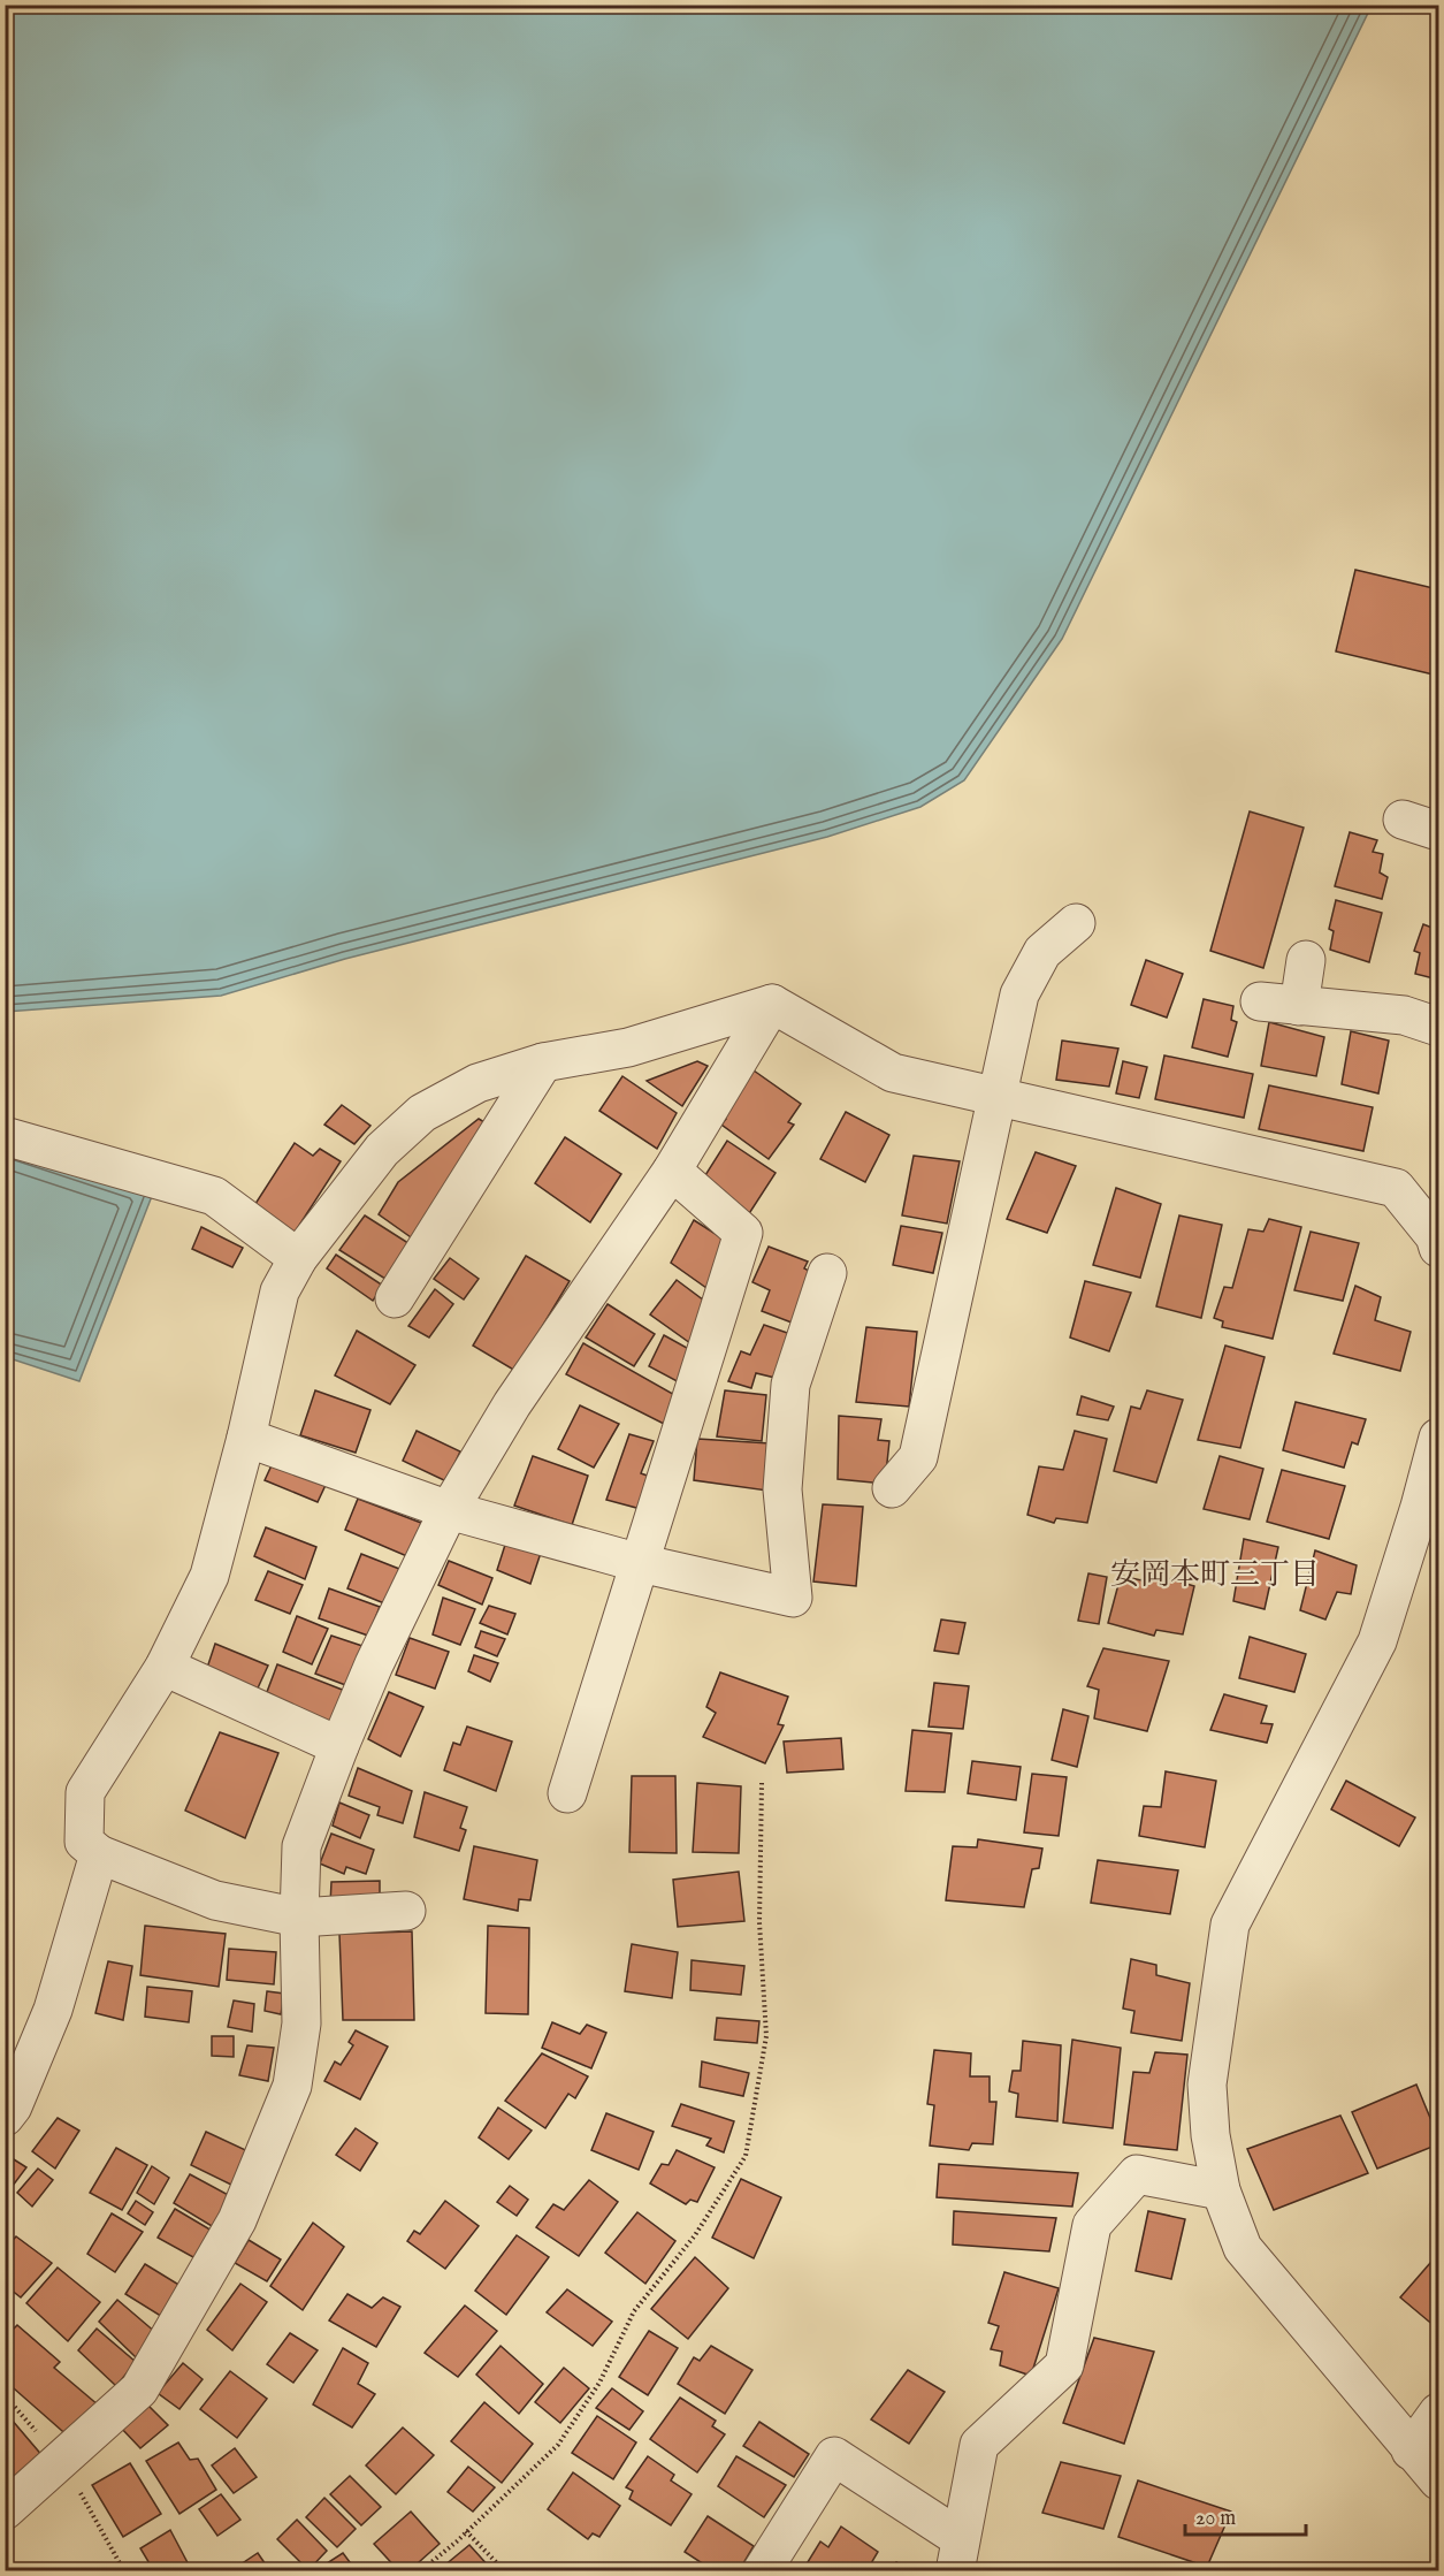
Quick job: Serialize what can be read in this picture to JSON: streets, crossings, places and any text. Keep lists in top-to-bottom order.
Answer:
{
  "districts": ["安岡本町三丁目"],
  "scale_bar": "20 m"
}
